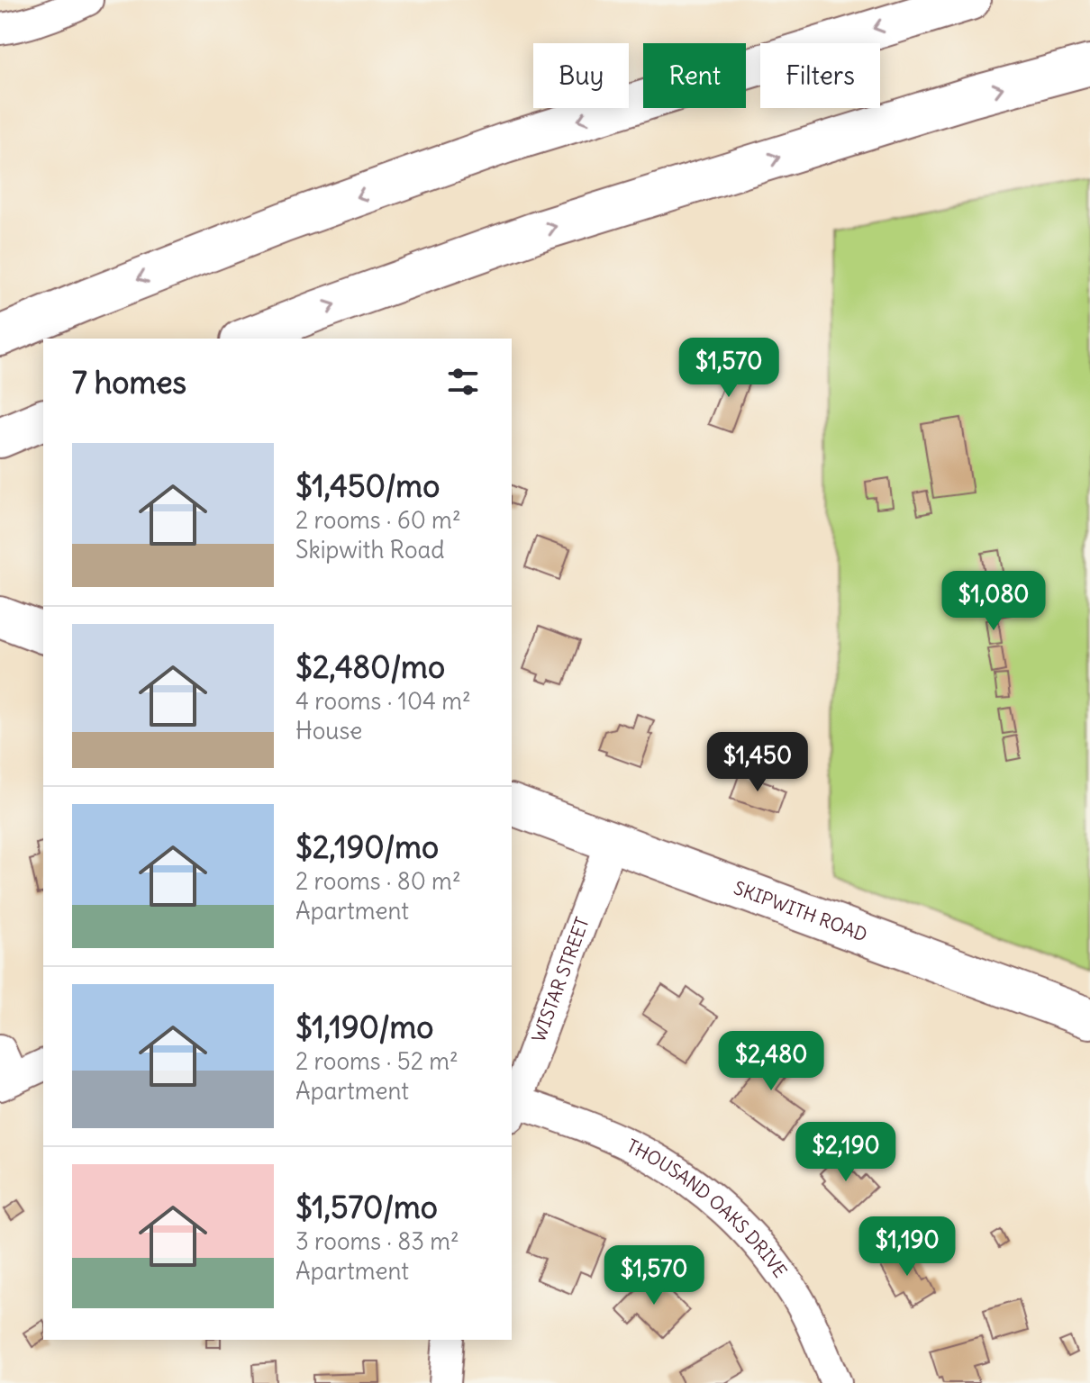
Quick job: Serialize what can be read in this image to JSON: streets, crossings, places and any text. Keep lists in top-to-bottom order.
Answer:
{
  "streets": {
    "main road": ["SKIPWITH ROAD"],
    "street": ["WISTAR STREET", "THOUSAND OAKS DRIVE"]
  },
  "crossings": [
    ["SKIPWITH ROAD", "WISTAR STREET"],
    ["WISTAR STREET", "THOUSAND OAKS DRIVE"]
  ],
  "page": {
    "chip": ["Buy", "Rent", "Filters"],
    "price": [
      "$1,570",
      "$1,080",
      "$1,450",
      "$2,480",
      "$2,190",
      "$1,190",
      "$1,570"
    ],
    "heading": "7 homes",
    "list": [
      {
        "name": "$1,450/mo",
        "note": "2 rooms · 60 m² · Skipwith Road"
      },
      {
        "name": "$2,480/mo",
        "note": "4 rooms · 104 m² · House"
      },
      {
        "name": "$2,190/mo",
        "note": "2 rooms · 80 m² · Apartment"
      },
      {
        "name": "$1,190/mo",
        "note": "2 rooms · 52 m² · Apartment"
      },
      {
        "name": "$1,570/mo",
        "note": "3 rooms · 83 m² · Apartment"
      }
    ]
  }
}
